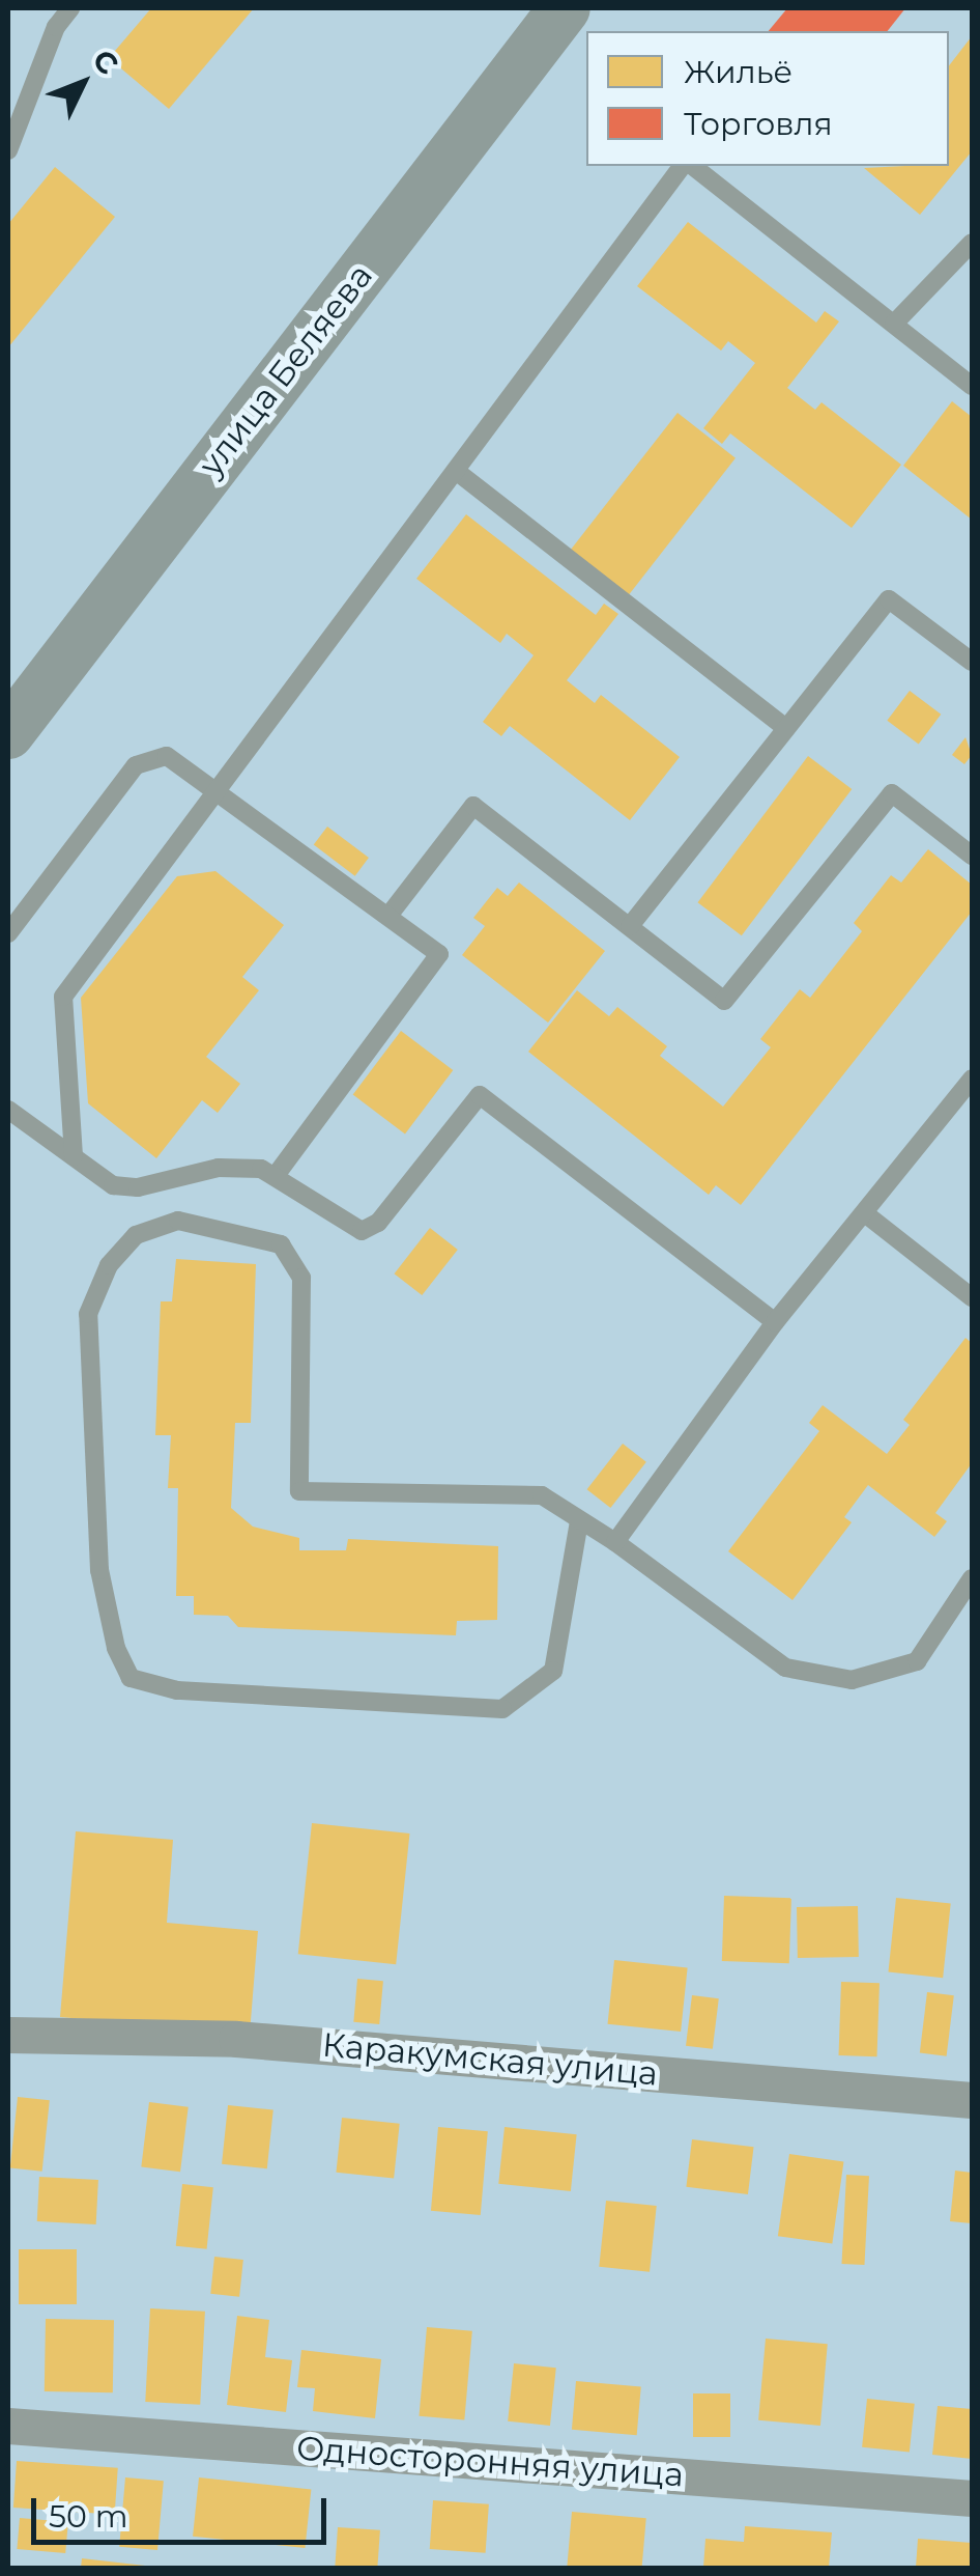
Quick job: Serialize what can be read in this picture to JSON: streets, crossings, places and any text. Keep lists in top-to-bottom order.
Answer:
{
  "streets": {
    "main road": ["улица Беляева"],
    "street": ["Каракумская улица", "Односторонняя улица"]
  },
  "legend": ["Жильё", "Торговля"],
  "scale_bar": "50 m",
  "north": "top right"
}
